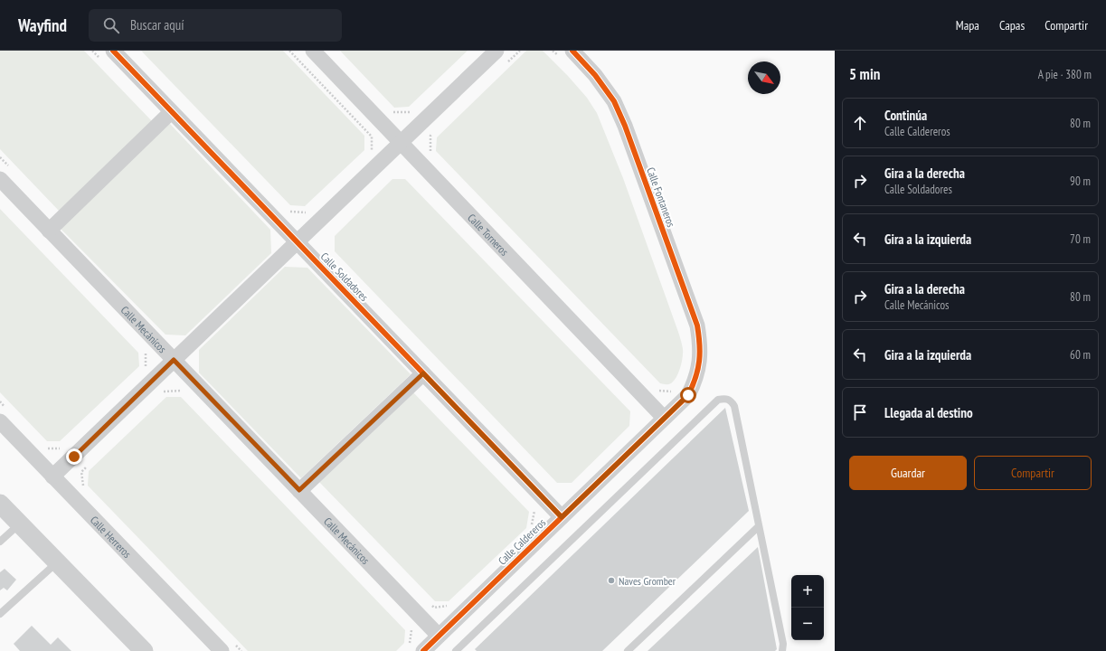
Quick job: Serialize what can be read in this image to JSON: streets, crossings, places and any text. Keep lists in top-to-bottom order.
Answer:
{
  "streets": {
    "street": [
      "Calle Fontaneros",
      "Calle Torneros",
      "Calle Soldadores",
      "Calle Mecánicos",
      "Calle Herreros",
      "Calle Caldereros"
    ]
  },
  "crossings": [
    ["Calle Fontaneros", "Calle Caldereros"],
    ["Calle Torneros", "Calle Caldereros"],
    ["Calle Soldadores", "Calle Caldereros"],
    ["Calle Mecánicos", "Calle Caldereros"]
  ],
  "places": ["Naves Gromber"],
  "north": "bottom right",
  "page": {
    "header": "Wayfind",
    "search": "Buscar aquí",
    "nav": ["Mapa", "Capas", "Compartir"],
    "heading": ["5 min", "A pie · 380 m"],
    "list": [
      ["Continúa", "Calle Caldereros", "80 m"],
      ["Gira a la derecha", "Calle Soldadores", "90 m"],
      ["Gira a la izquierda", "70 m"],
      ["Gira a la derecha", "Calle Mecánicos", "80 m"],
      ["Gira a la izquierda", "60 m"],
      "Llegada al destino"
    ],
    "buttons": ["Guardar", "Compartir"],
    "map_buttons": ["+", "−"]
  }
}
